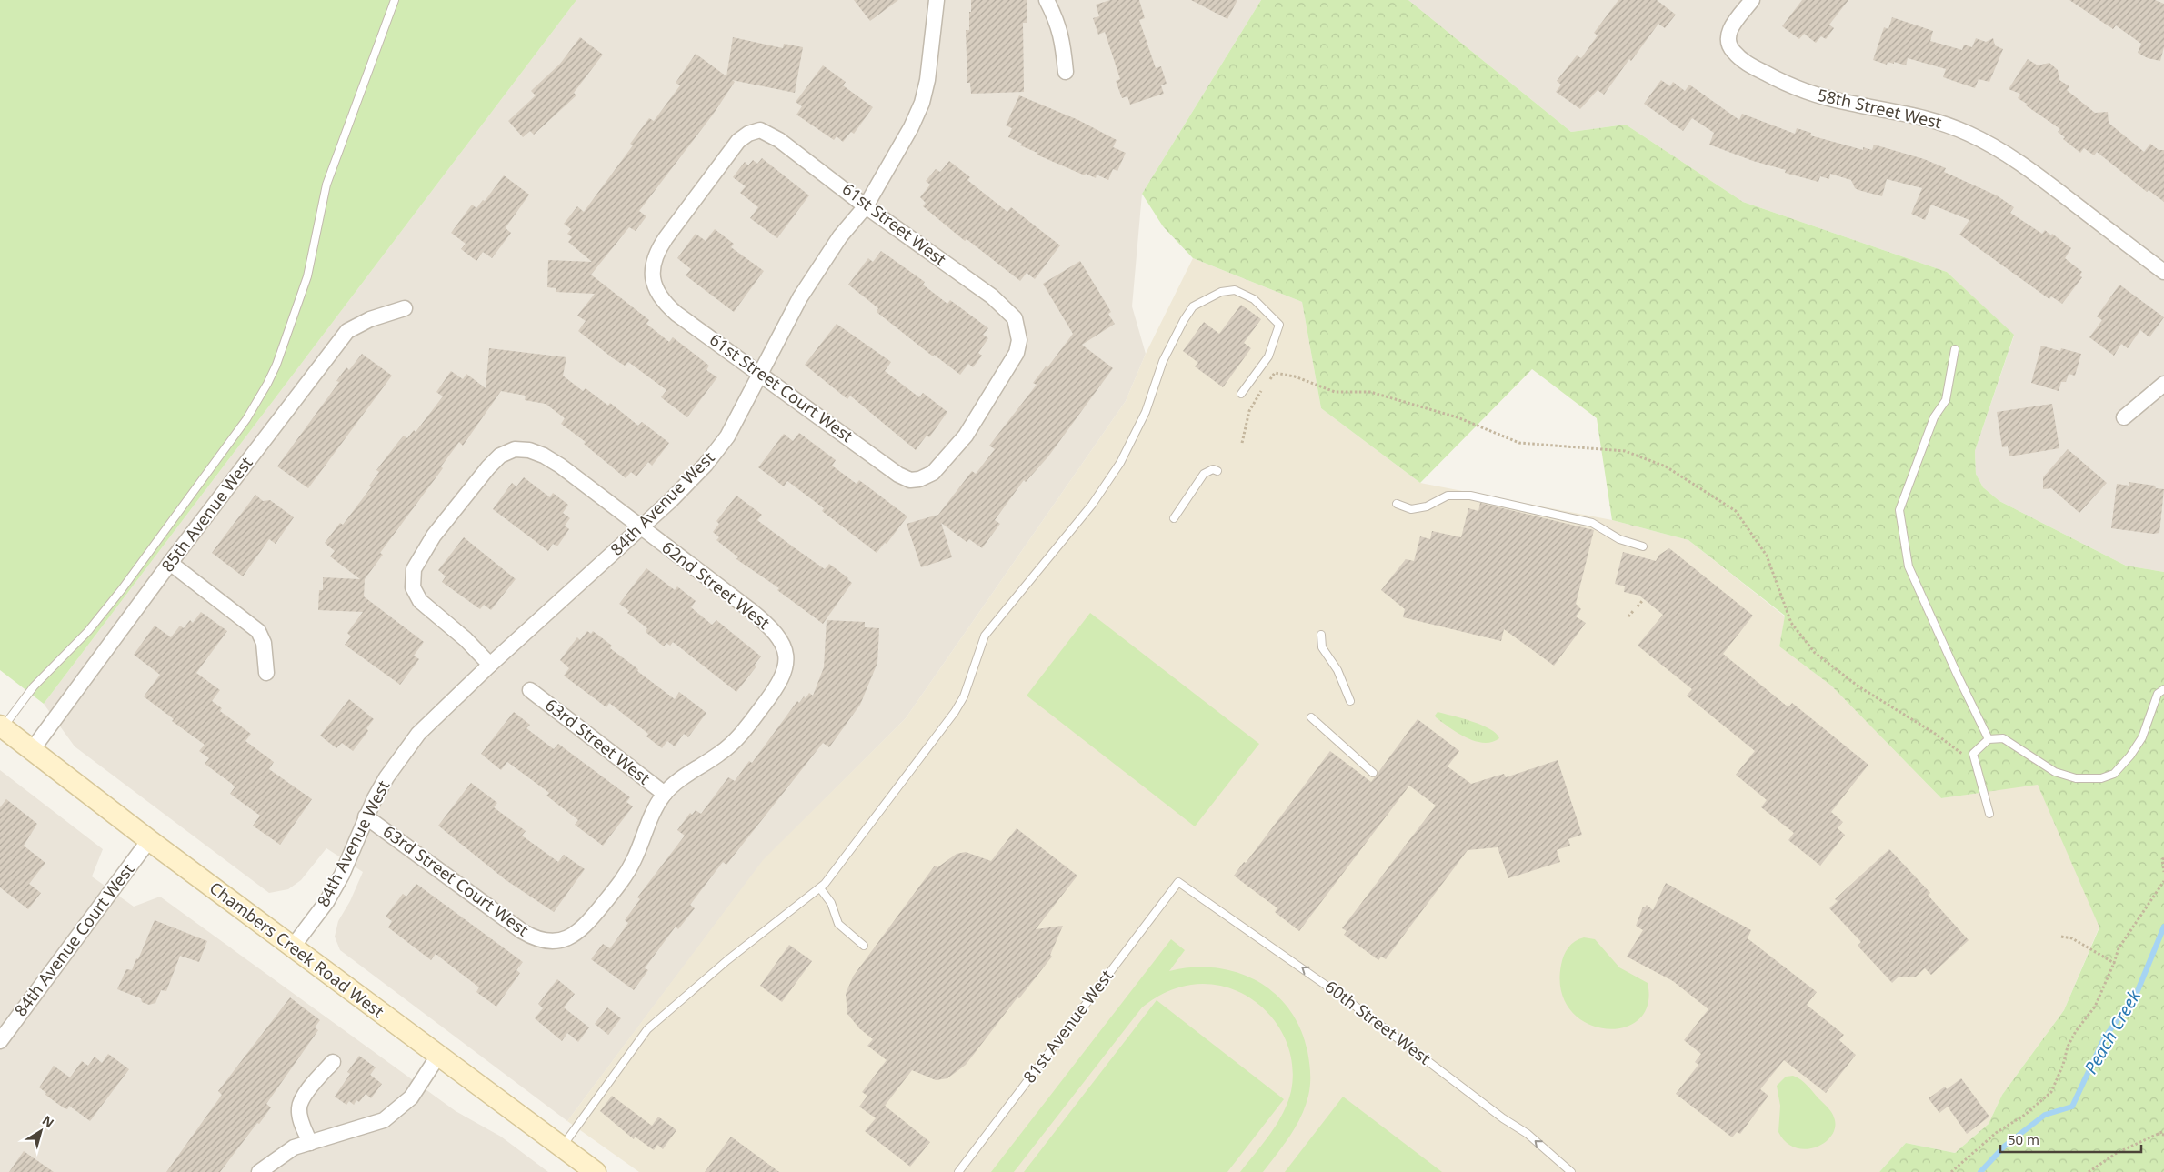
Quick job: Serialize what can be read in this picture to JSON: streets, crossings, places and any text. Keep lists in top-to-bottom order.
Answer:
{
  "streets": {
    "street": [
      "58th Street West",
      "61st Street West",
      "61st Street Court West",
      "84th Avenue West",
      "85th Avenue West",
      "62nd Street West",
      "63rd Street West",
      "63rd Street Court West",
      "84th Avenue Court West",
      "Chambers Creek Road West"
    ],
    "lane": ["60th Street West", "81st Avenue West"]
  },
  "crossings": [
    ["61st Street West", "61st Street Court West"],
    ["61st Street West", "84th Avenue West"],
    ["61st Street Court West", "84th Avenue West"],
    ["84th Avenue West", "62nd Street West"],
    ["84th Avenue West", "63rd Street Court West"],
    ["84th Avenue West", "Chambers Creek Road West"],
    ["85th Avenue West", "Chambers Creek Road West"],
    ["62nd Street West", "63rd Street West"],
    ["62nd Street West", "63rd Street Court West"],
    ["63rd Street West", "63rd Street Court West"],
    ["84th Avenue Court West", "Chambers Creek Road West"],
    ["60th Street West", "81st Avenue West"]
  ],
  "one_way": ["60th Street West"],
  "water": ["Peach Creek"],
  "scale_bar": "50 m",
  "north": "top right"
}
